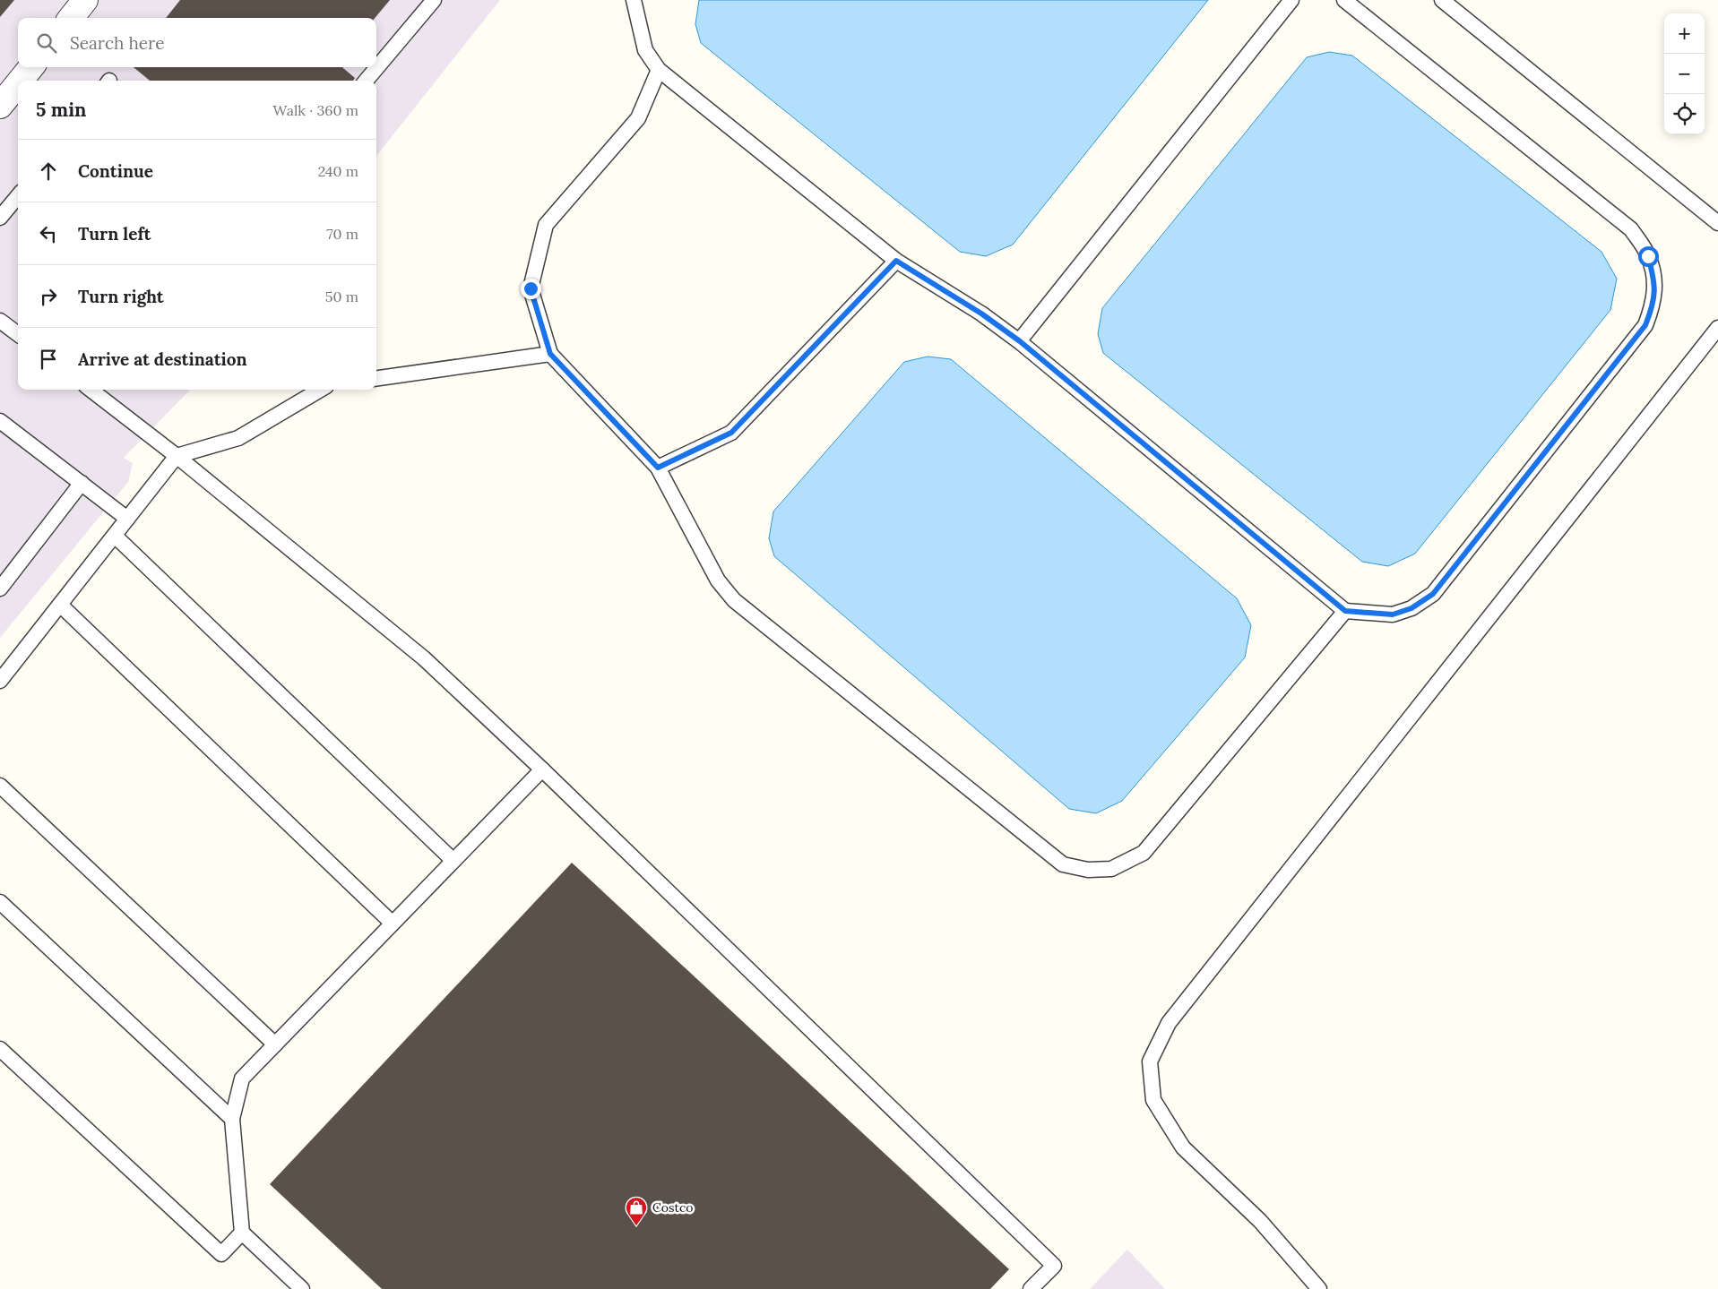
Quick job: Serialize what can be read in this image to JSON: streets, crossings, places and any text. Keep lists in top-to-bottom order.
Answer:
{
  "places": {
    "shop": ["Costco"]
  },
  "page": {
    "map_buttons": ["+", "−"],
    "search": "Search here",
    "heading": ["5 min", "Walk · 360 m"],
    "list": [
      ["Continue", "240 m"],
      ["Turn left", "70 m"],
      ["Turn right", "50 m"],
      "Arrive at destination"
    ]
  }
}
